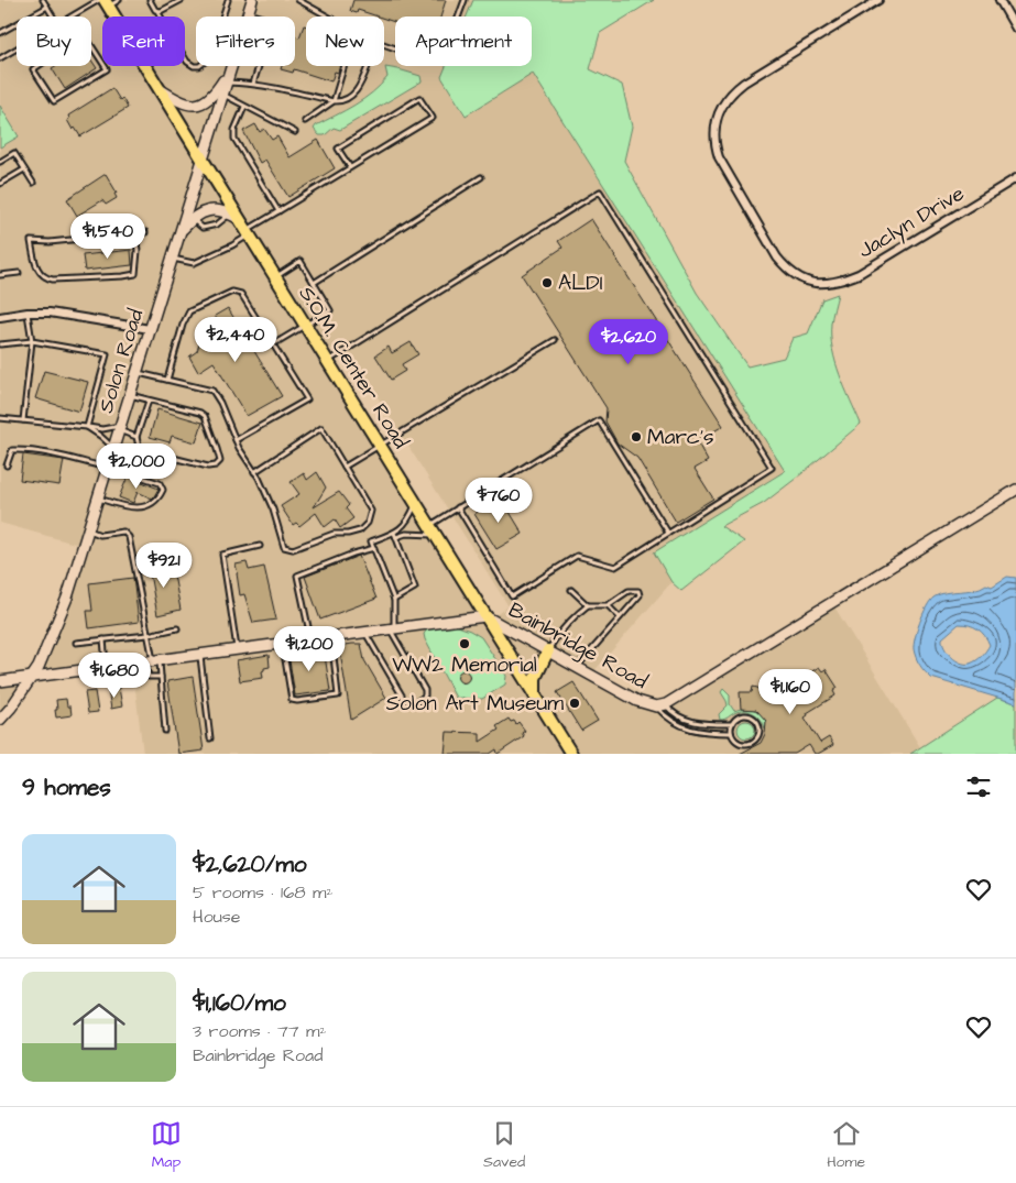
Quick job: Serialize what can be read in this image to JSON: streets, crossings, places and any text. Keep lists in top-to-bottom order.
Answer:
{
  "streets": {
    "main road": ["S.O.M. Center Road"],
    "street": ["Jaclyn Drive", "Solon Road", "Bainbridge Road"]
  },
  "crossings": [
    ["Solon Road", "S.O.M. Center Road"],
    ["Solon Road", "Bainbridge Road"],
    ["S.O.M. Center Road", "Bainbridge Road"]
  ],
  "places": [
    "ALDI",
    "Marc's",
    "WW2 Memorial",
    "Solon Art Museum"
  ],
  "page": {
    "chip": [
      "Buy",
      "Rent",
      "Filters",
      "New",
      "Apartment"
    ],
    "price": [
      "$1,540",
      "$2,440",
      "$2,620",
      "$2,000",
      "$760",
      "$921",
      "$1,200",
      "$1,680",
      "$1,160"
    ],
    "heading": "9 homes",
    "list": [
      {
        "name": "$2,620/mo",
        "note": "5 rooms · 168 m² · House"
      },
      {
        "name": "$1,160/mo",
        "note": "3 rooms · 77 m² · Bainbridge Road"
      }
    ],
    "tabs": ["Map", "Saved", "Home"]
  }
}
